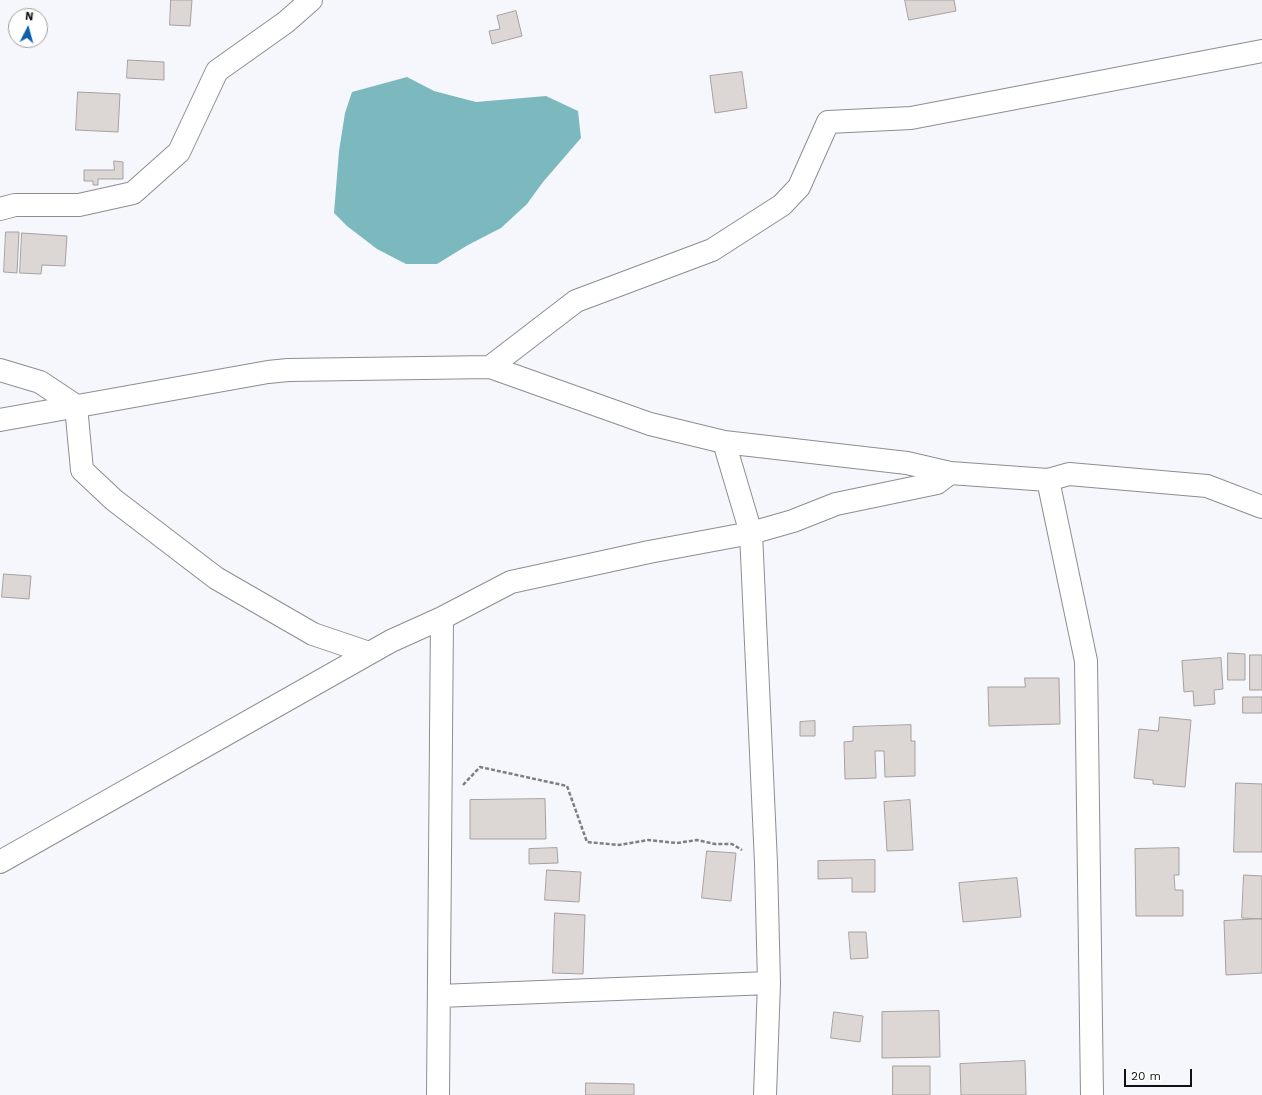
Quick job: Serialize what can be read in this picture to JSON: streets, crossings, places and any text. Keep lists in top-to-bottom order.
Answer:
{
  "scale_bar": "20 m",
  "north": "top"
}
